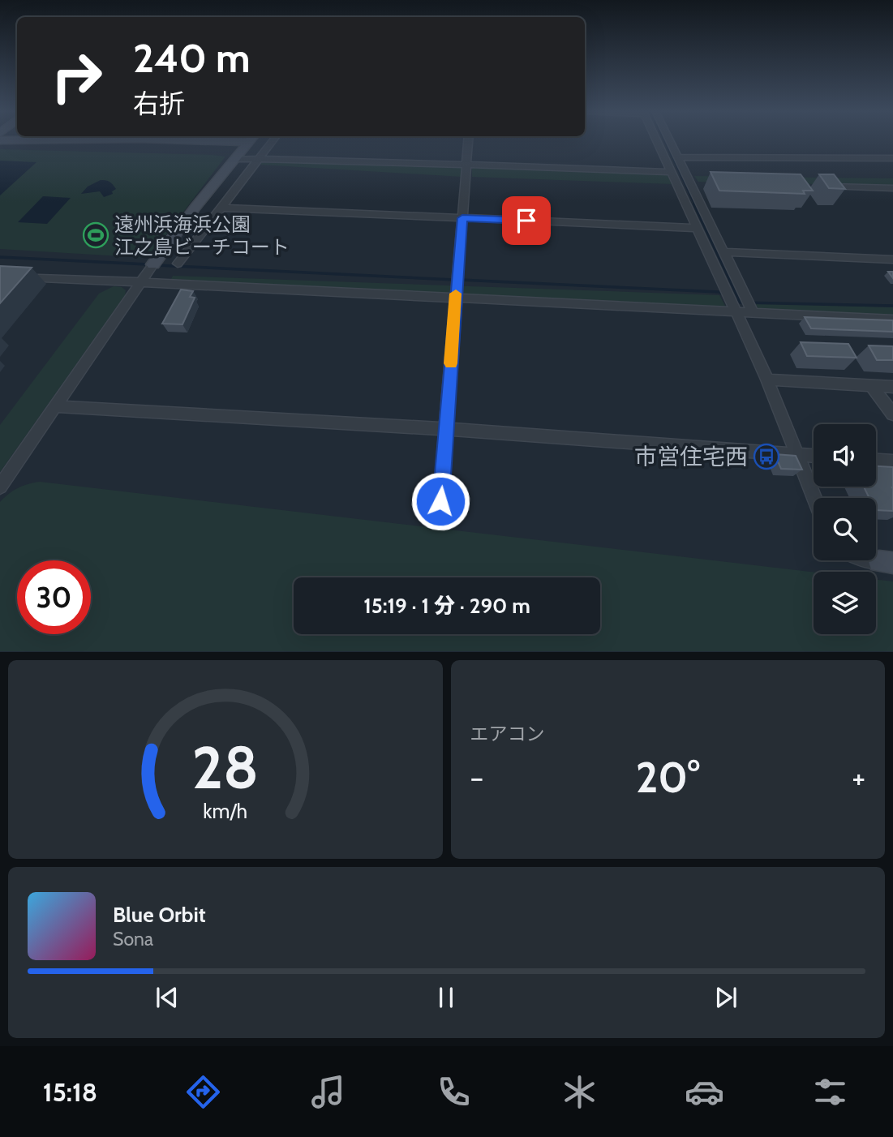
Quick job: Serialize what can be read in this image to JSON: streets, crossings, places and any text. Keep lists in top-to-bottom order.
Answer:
{
  "places": {
    "sports": ["遠州浜海浜公園 江之島ビーチコート"],
    "bus stop": ["市営住宅西"]
  },
  "page": {
    "turn": ["240 m", "右折"],
    "limit": "30",
    "trip": "15:19 · 1 分 · 290 m",
    "tile": "エアコン",
    "heat": ["−", "20°", "+"],
    "song": ["Blue Orbit", "Sona"],
    "tabs": "15:18",
    "gauge": ["28", "km/h"]
  }
}
